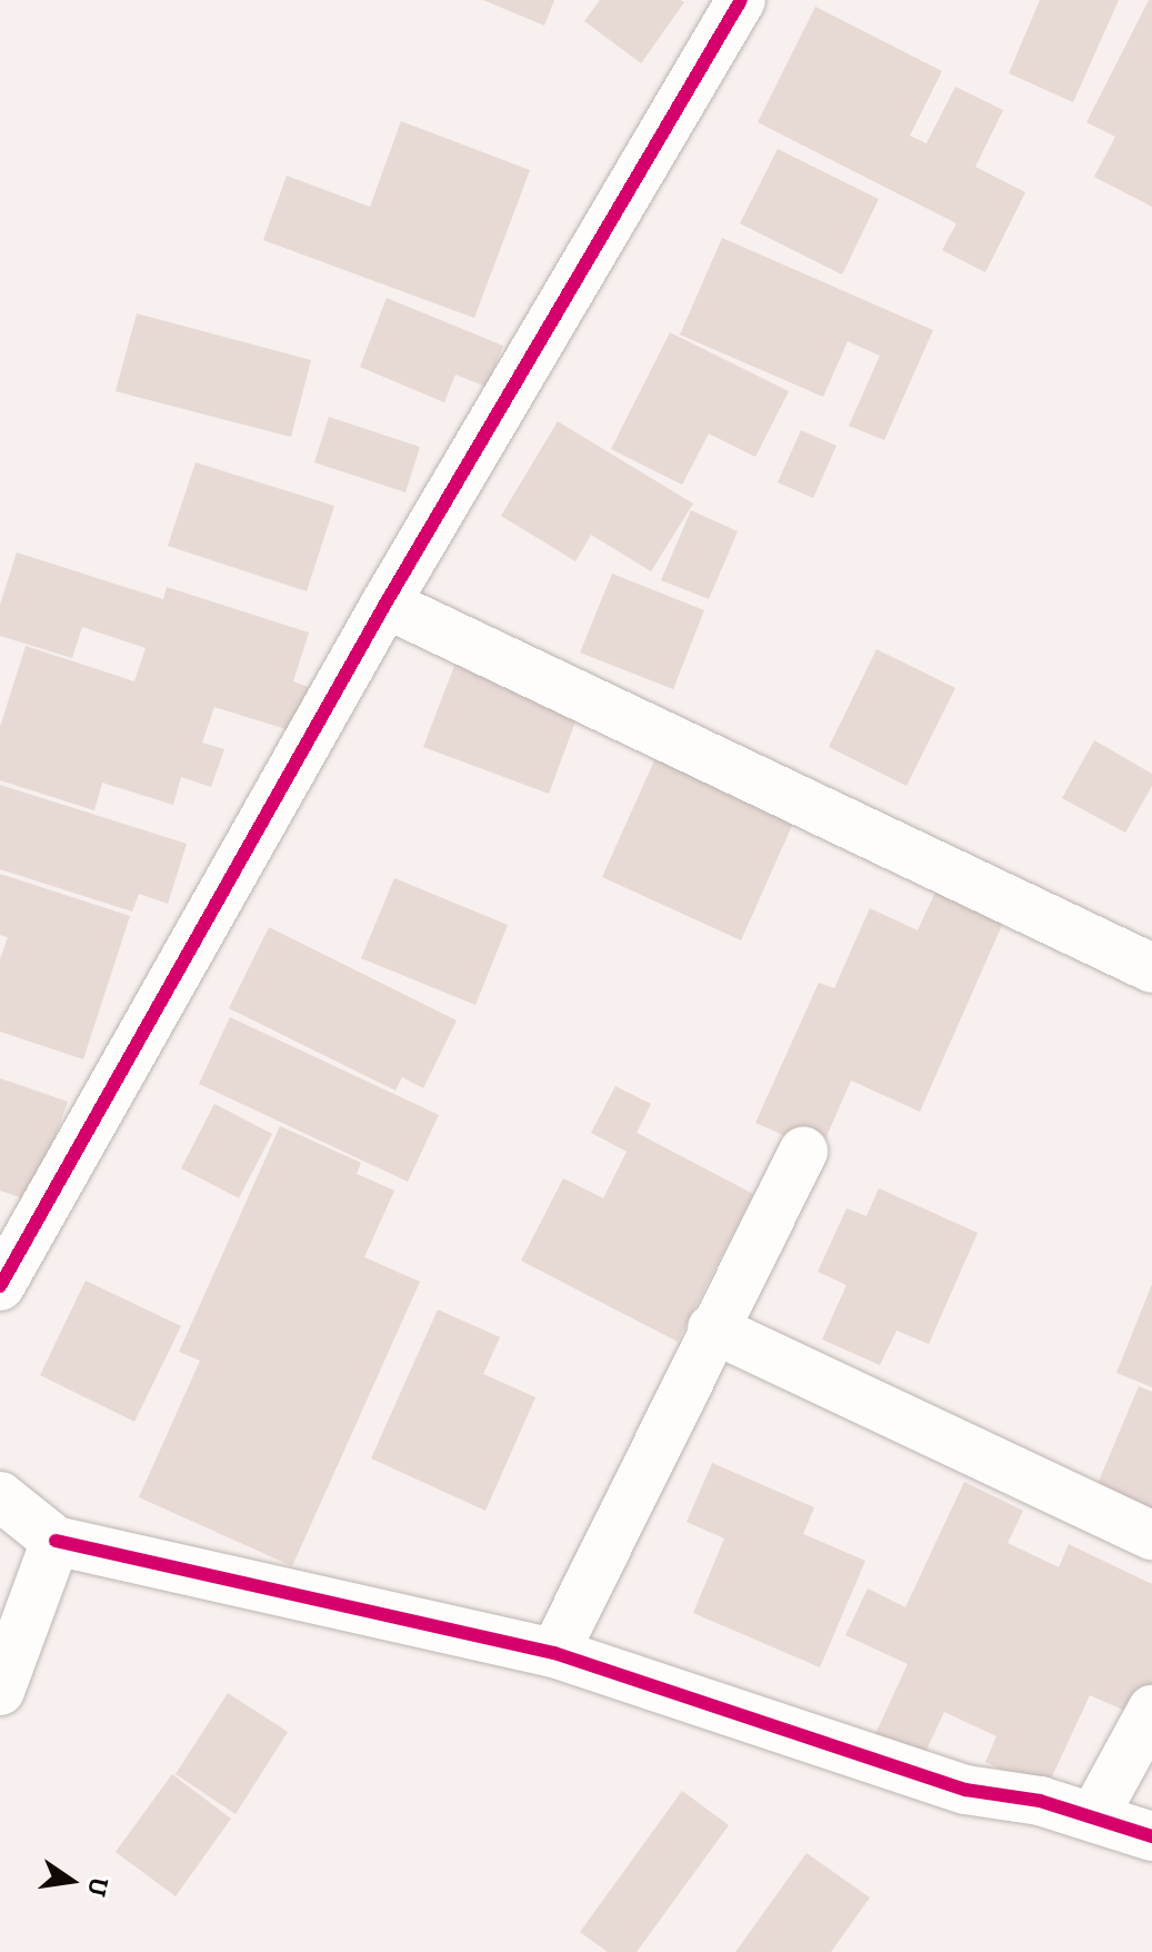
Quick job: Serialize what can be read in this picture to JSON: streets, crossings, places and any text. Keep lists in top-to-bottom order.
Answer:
{
  "north": "right"
}
